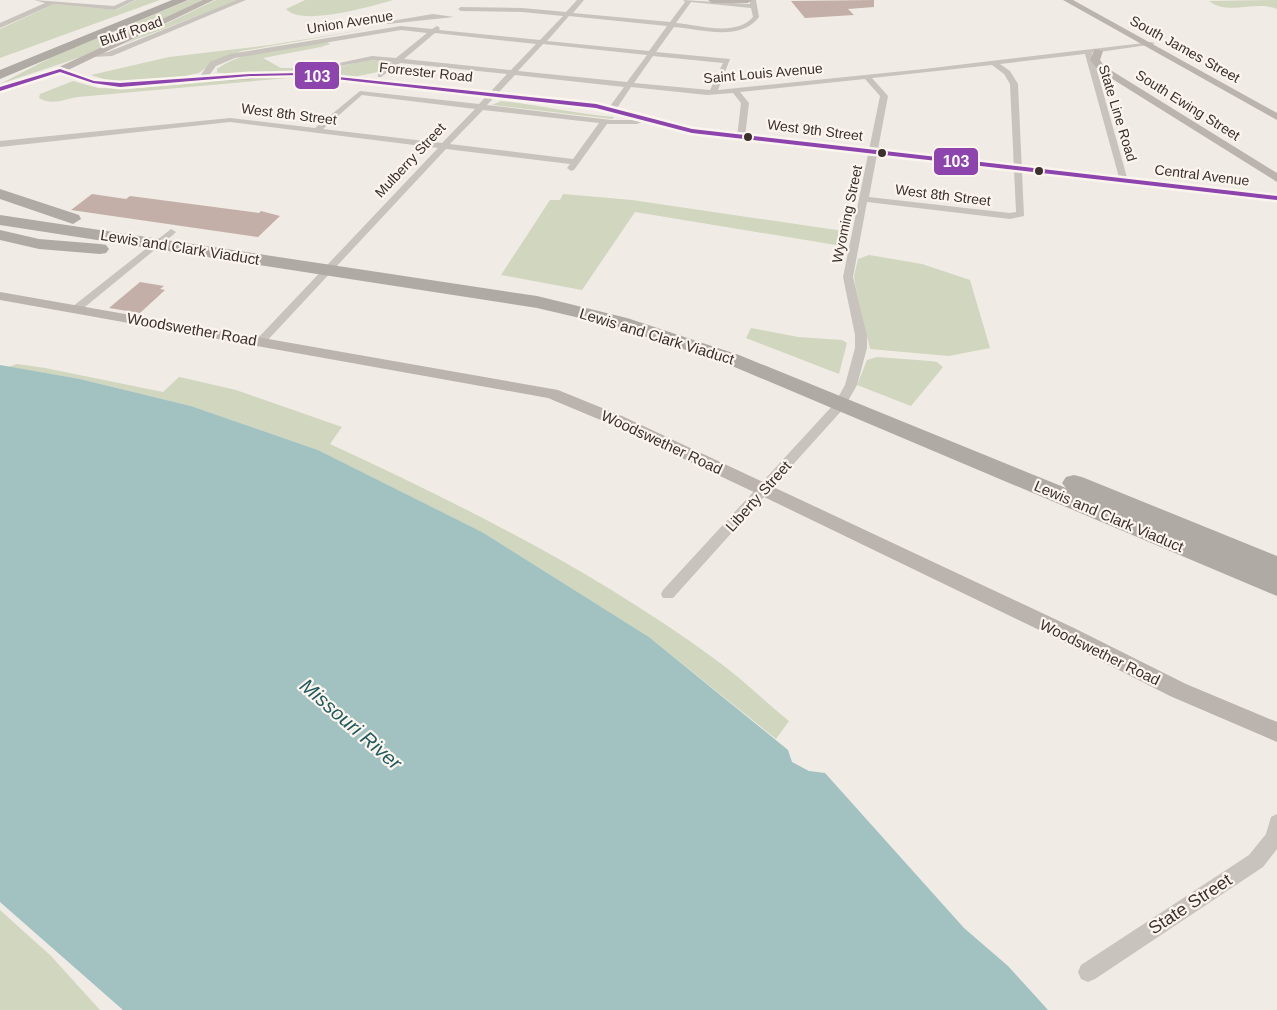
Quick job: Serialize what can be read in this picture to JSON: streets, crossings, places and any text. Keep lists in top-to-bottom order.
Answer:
{
  "streets": {
    "highway": ["Lewis and Clark Viaduct"],
    "street": [
      "Union Avenue",
      "Bluff Road",
      "South James Street",
      "Forrester Road",
      "Saint Louis Avenue",
      "South Ewing Street",
      "State Line Road",
      "West 8th Street",
      "West 9th Street",
      "Mulberry Street",
      "Central Avenue",
      "Wyoming Street",
      "Woodswether Road",
      "Liberty Street",
      "State Street"
    ]
  },
  "crossings": [
    ["Union Avenue", "Forrester Road"],
    ["Union Avenue", "Saint Louis Avenue"],
    ["Union Avenue", "Mulberry Street"],
    ["Forrester Road", "West 9th Street"],
    ["Saint Louis Avenue", "South Ewing Street"],
    ["Saint Louis Avenue", "State Line Road"],
    ["Saint Louis Avenue", "Mulberry Street"],
    ["Saint Louis Avenue", "Wyoming Street"],
    ["South Ewing Street", "State Line Road"],
    ["State Line Road", "West 9th Street"],
    ["State Line Road", "Central Avenue"],
    ["West 8th Street", "West 9th Street"],
    ["West 8th Street", "Mulberry Street"],
    ["West 8th Street", "Wyoming Street"],
    ["West 9th Street", "Mulberry Street"],
    ["West 9th Street", "Central Avenue"],
    ["West 9th Street", "Wyoming Street"],
    ["Mulberry Street", "Woodswether Road"],
    ["Wyoming Street", "Liberty Street"],
    ["Woodswether Road", "Liberty Street"]
  ],
  "water": ["Missouri River"],
  "lines": ["transit line 103"]
}
